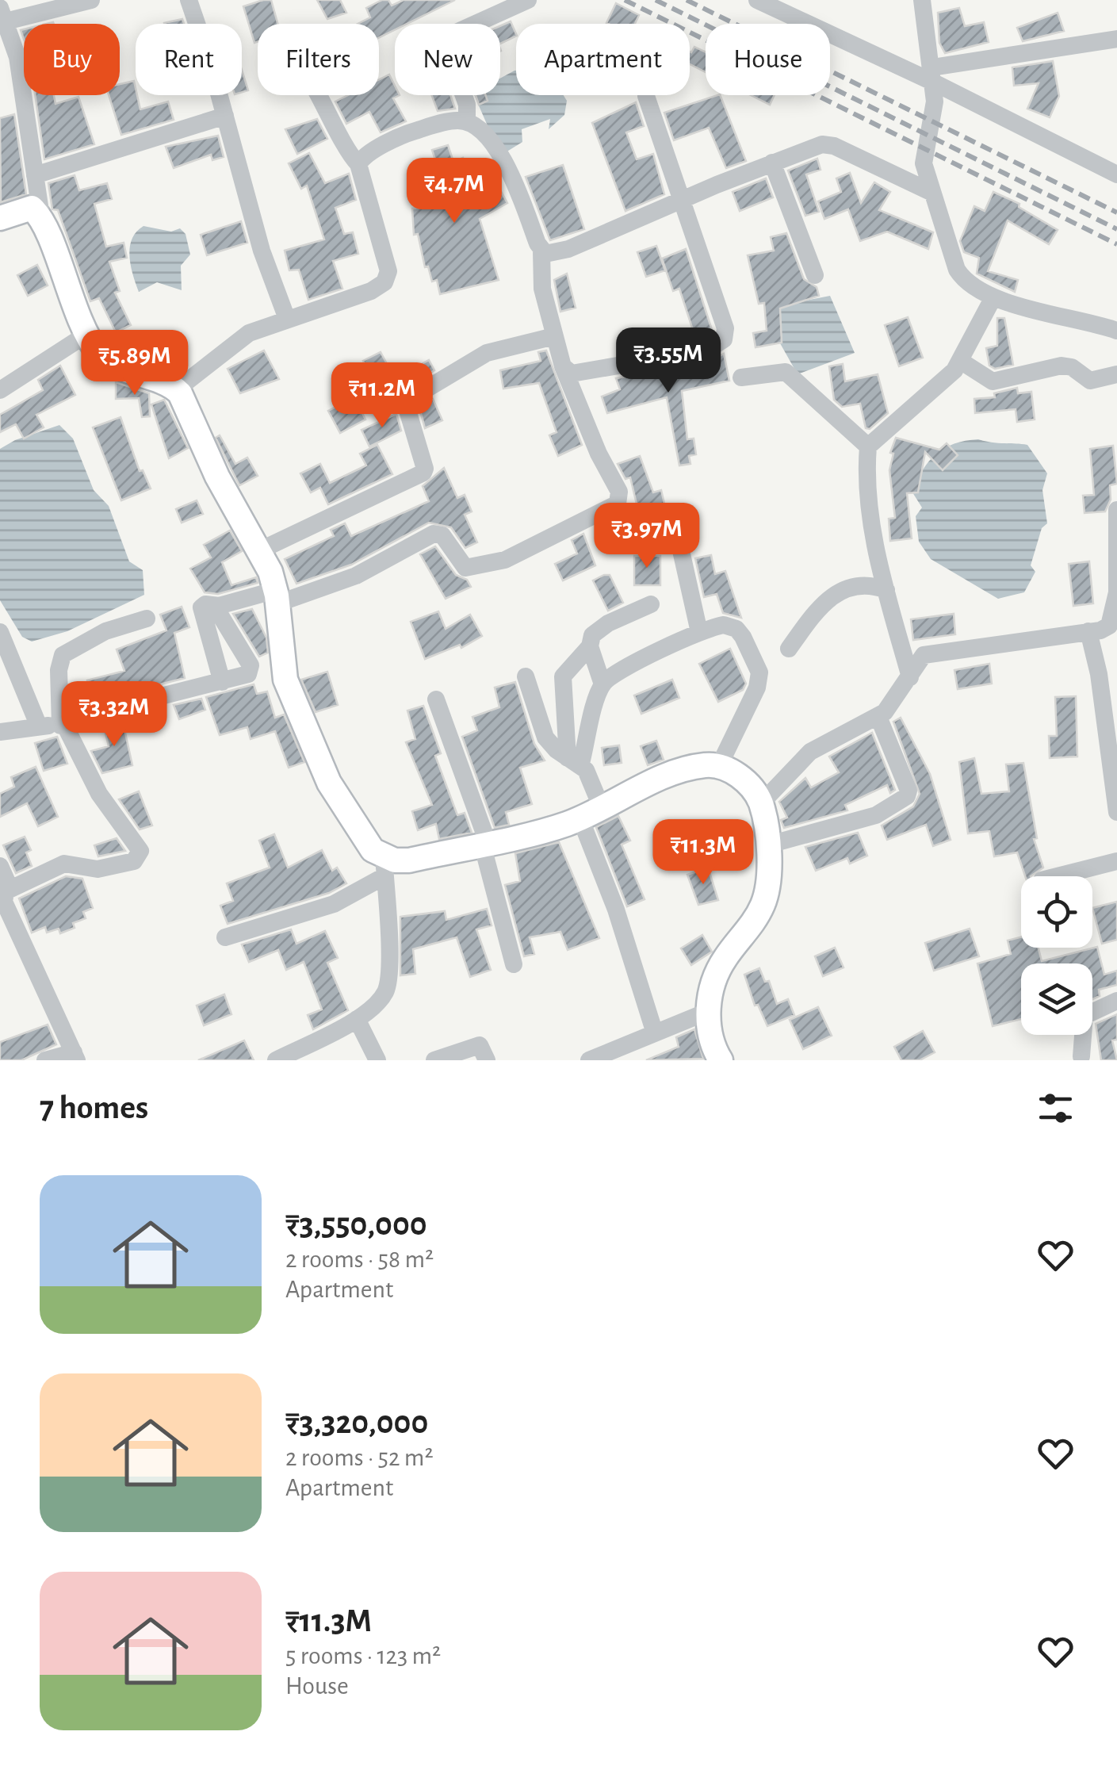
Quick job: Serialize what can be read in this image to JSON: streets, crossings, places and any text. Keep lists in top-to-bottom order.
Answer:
{
  "page": {
    "chip": [
      "Buy",
      "Rent",
      "Filters",
      "New",
      "Apartment",
      "House"
    ],
    "price": [
      "₹4.7M",
      "₹3.55M",
      "₹5.89M",
      "₹11.2M",
      "₹3.97M",
      "₹3.32M",
      "₹11.3M"
    ],
    "heading": "7 homes",
    "list": [
      {
        "name": "₹3,550,000",
        "note": "2 rooms · 58 m² · Apartment"
      },
      {
        "name": "₹3,320,000",
        "note": "2 rooms · 52 m² · Apartment"
      },
      {
        "name": "₹11.3M",
        "note": "5 rooms · 123 m² · House"
      }
    ]
  }
}
